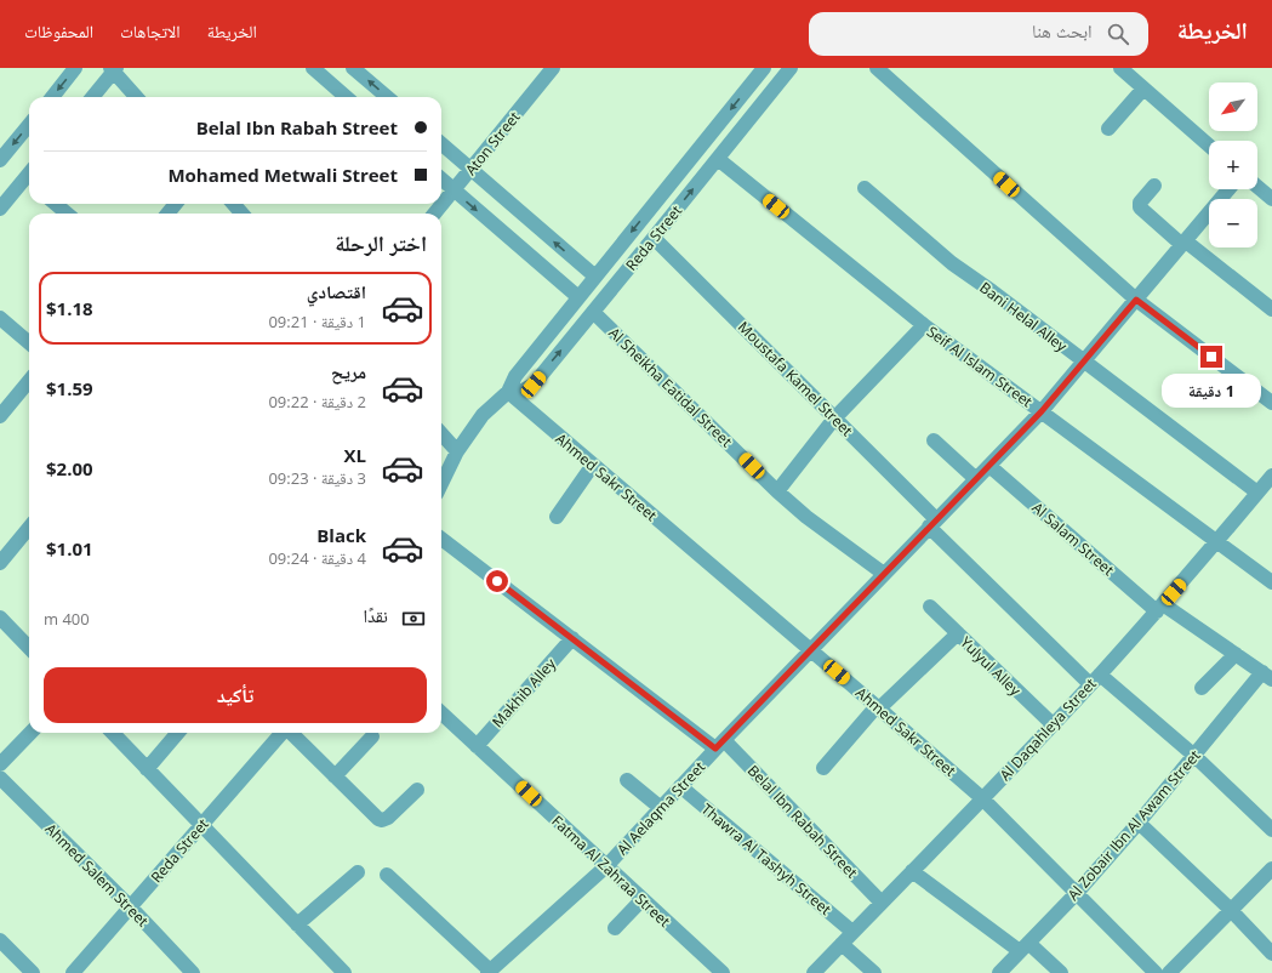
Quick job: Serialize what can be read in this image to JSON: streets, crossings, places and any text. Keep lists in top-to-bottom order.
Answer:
{
  "streets": {
    "street": [
      "Aton Street",
      "Reda Street",
      "Bani Helal Alley",
      "Seif Al Islam Street",
      "Moustafa Kamel Street",
      "Al Sheikha Eatidal Street",
      "Ahmed Sakr Street",
      "Al Salam Street",
      "Yulyul Alley",
      "Makhib Alley",
      "Al Daqahleya Street",
      "Al Aelaqma Street",
      "Belal Ibn Rabah Street",
      "Al Zobair Ibn Al Awam Street",
      "Thawra Al Tashyh Street",
      "Fatma Al Zahraa Street",
      "Ahmed Salem Street"
    ]
  },
  "crossings": [
    ["Reda Street", "Seif Al Islam Street"],
    ["Reda Street", "Moustafa Kamel Street"],
    ["Reda Street", "Al Sheikha Eatidal Street"],
    ["Reda Street", "Ahmed Sakr Street"],
    ["Reda Street", "Ahmed Salem Street"],
    ["Bani Helal Alley", "Al Daqahleya Street"],
    ["Bani Helal Alley", "Al Aelaqma Street"],
    ["Seif Al Islam Street", "Al Daqahleya Street"],
    ["Seif Al Islam Street", "Al Aelaqma Street"],
    ["Moustafa Kamel Street", "Al Daqahleya Street"],
    ["Moustafa Kamel Street", "Al Aelaqma Street"],
    ["Moustafa Kamel Street", "Al Zobair Ibn Al Awam Street"],
    ["Al Sheikha Eatidal Street", "Al Aelaqma Street"],
    ["Ahmed Sakr Street", "Al Daqahleya Street"],
    ["Ahmed Sakr Street", "Al Aelaqma Street"],
    ["Ahmed Sakr Street", "Al Zobair Ibn Al Awam Street"],
    ["Al Salam Street", "Al Daqahleya Street"],
    ["Al Salam Street", "Al Aelaqma Street"],
    ["Al Salam Street", "Al Zobair Ibn Al Awam Street"],
    ["Yulyul Alley", "Al Daqahleya Street"],
    ["Makhib Alley", "Belal Ibn Rabah Street"],
    ["Makhib Alley", "Fatma Al Zahraa Street"],
    ["Al Daqahleya Street", "Belal Ibn Rabah Street"],
    ["Al Daqahleya Street", "Thawra Al Tashyh Street"],
    ["Al Aelaqma Street", "Belal Ibn Rabah Street"],
    ["Al Aelaqma Street", "Thawra Al Tashyh Street"],
    ["Al Aelaqma Street", "Fatma Al Zahraa Street"]
  ],
  "north": "bottom left",
  "page": {
    "header": "الخريطة",
    "search": "ابحث هنا",
    "nav": ["الخريطة", "الاتجاهات", "المحفوظات"],
    "map_buttons": ["+", "−"],
    "banner": ["Belal Ibn Rabah Street", "Mohamed Metwali Street"],
    "heading": "اختر الرحلة",
    "list": [
      {
        "name": "اقتصادي",
        "note": "1 دقيقة · 09:21",
        "value": "$1.18"
      },
      {
        "name": "مريح",
        "note": "2 دقيقة · 09:22",
        "value": "$1.59"
      },
      {
        "name": "XL",
        "note": "3 دقيقة · 09:23",
        "value": "$2.00"
      },
      {
        "name": "Black",
        "note": "4 دقيقة · 09:24",
        "value": "$1.01"
      }
    ],
    "bubble": "1 دقيقة",
    "pay": ["نقدًا", "400 m"],
    "buttons": "تأكيد"
  }
}
